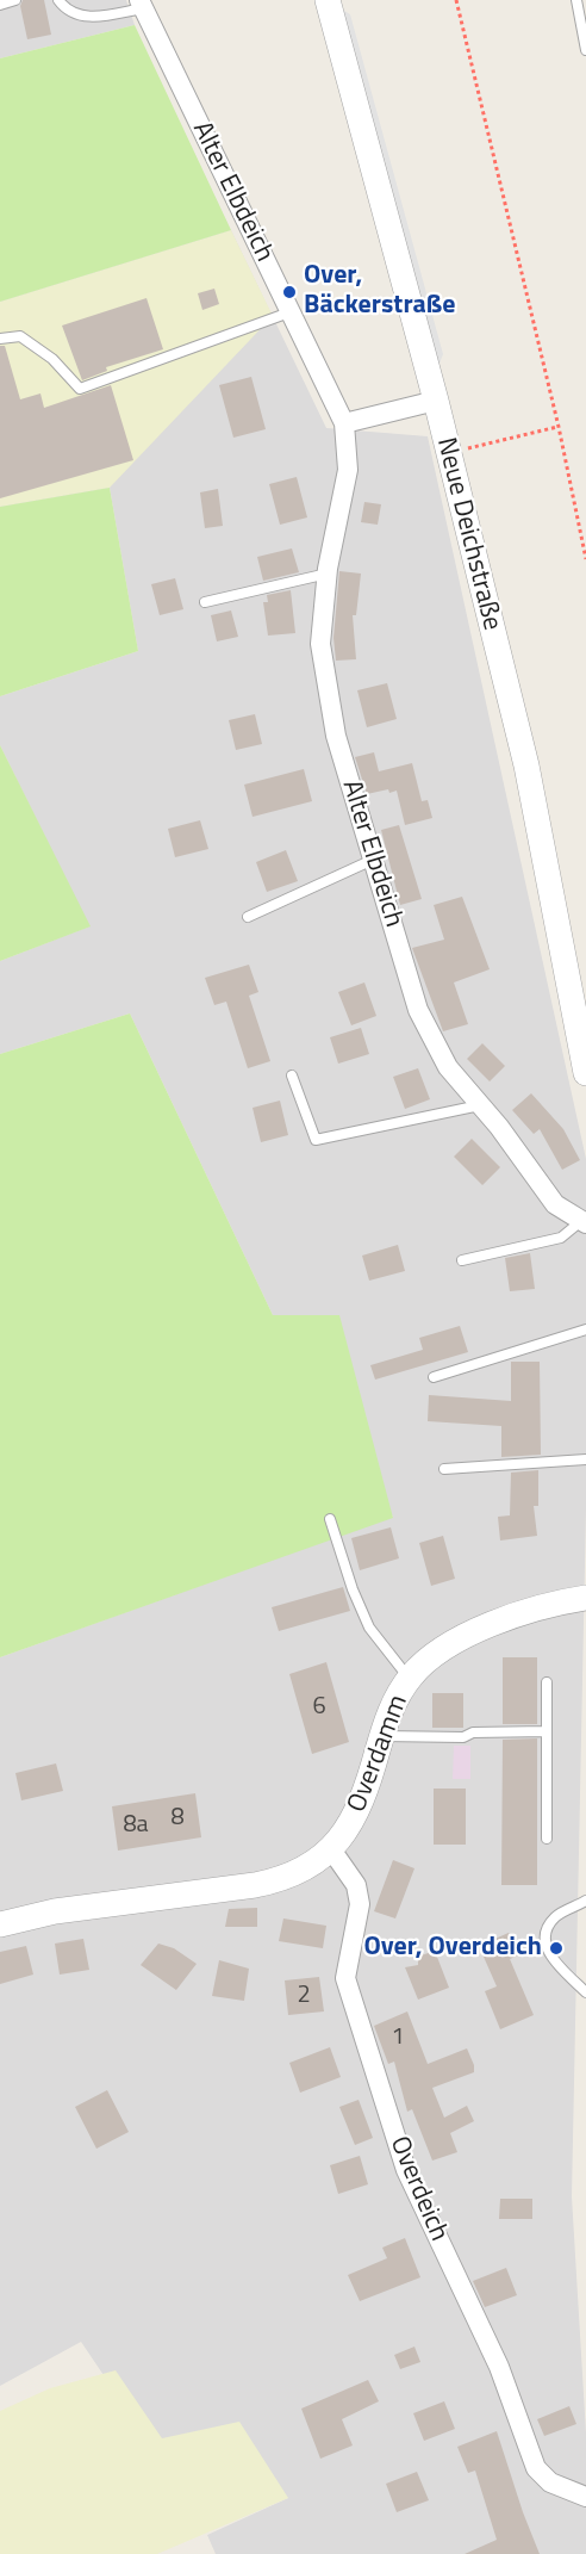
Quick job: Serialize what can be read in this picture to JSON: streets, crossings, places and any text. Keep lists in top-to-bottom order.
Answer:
{
  "streets": {
    "street": [
      "Alter Elbdeich",
      "Neue Deichstraße",
      "Overdamm",
      "Overdeich"
    ]
  },
  "crossings": [
    ["Overdamm", "Overdeich"]
  ],
  "places": ["Over, Bäckerstraße", "Over, Overdeich"],
  "house_numbers": [
    "6",
    "8",
    "8a",
    "2",
    "1"
  ]
}
